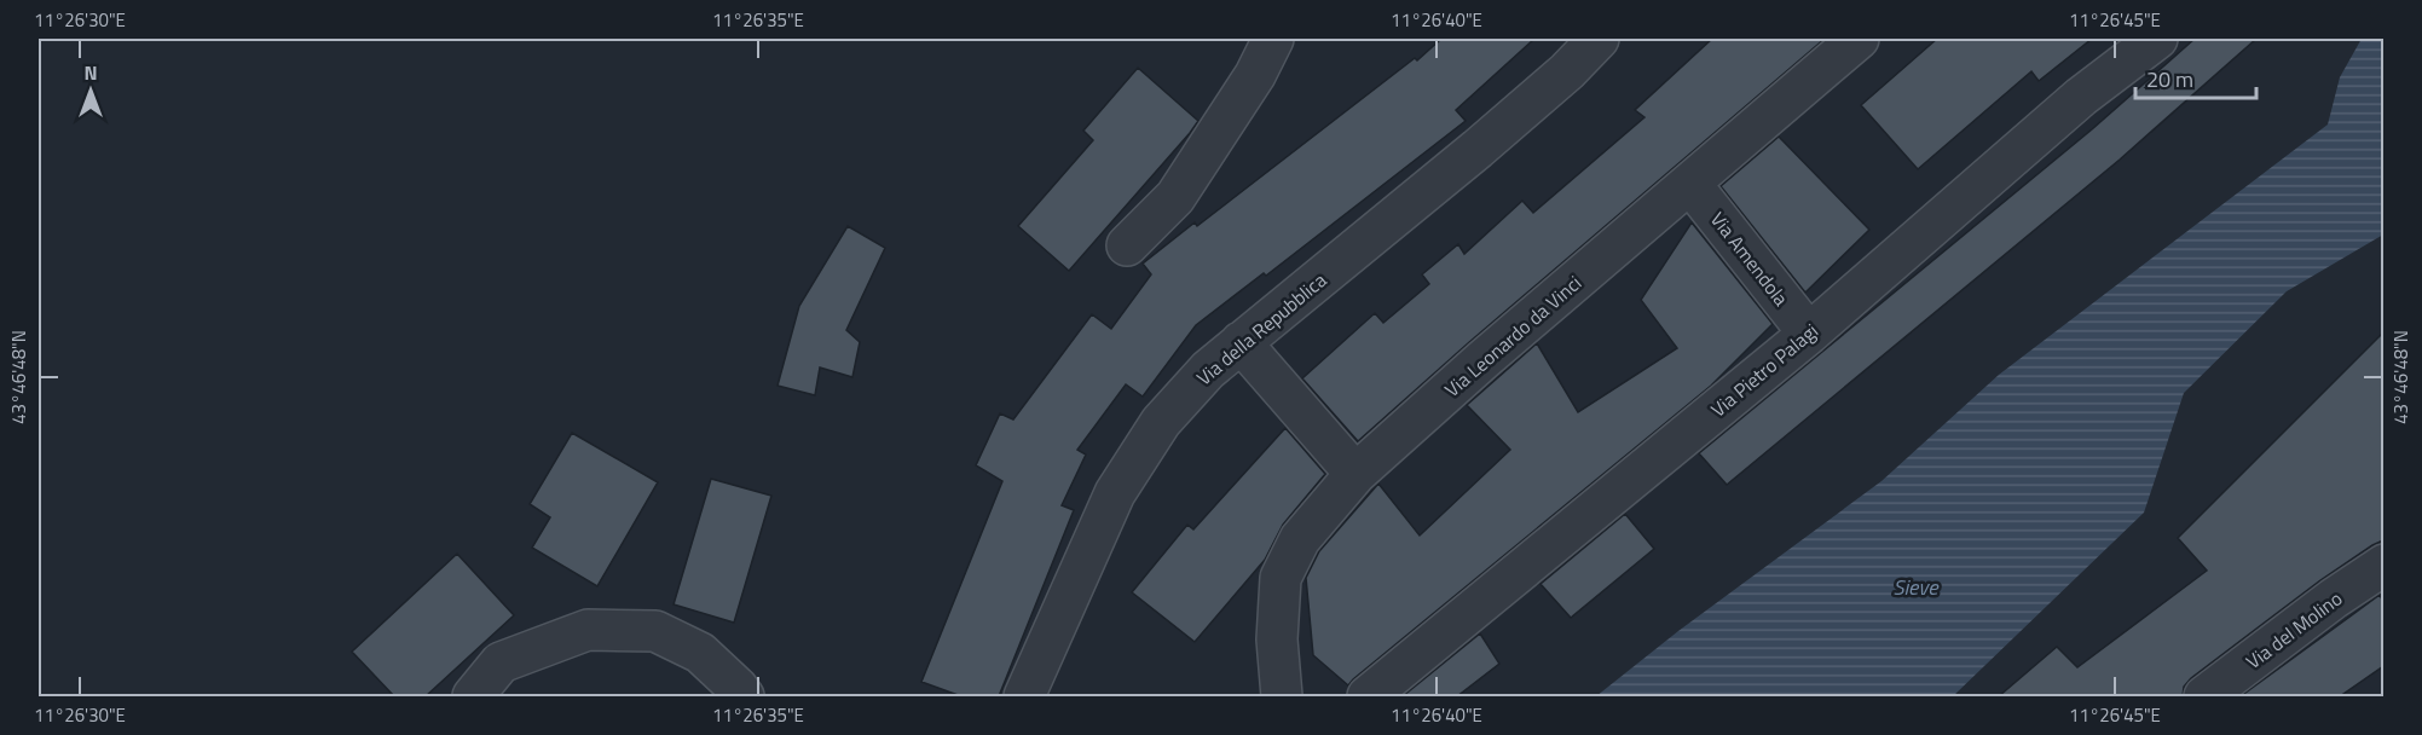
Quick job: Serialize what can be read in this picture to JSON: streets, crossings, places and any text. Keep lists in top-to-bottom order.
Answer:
{
  "streets": {
    "street": [
      "Via Amendola",
      "Via della Repubblica",
      "Via Leonardo da Vinci",
      "Via Pietro Palagi",
      "Via del Molino"
    ]
  },
  "crossings": [
    ["Via Amendola", "Via Leonardo da Vinci"],
    ["Via Amendola", "Via Pietro Palagi"]
  ],
  "water": ["Sieve"],
  "scale_bar": "20 m",
  "north": "top",
  "coordinates": [
    "11°26'30\"E",
    "11°26'35\"E",
    "11°26'40\"E",
    "11°26'45\"E",
    "43°46'48\"N"
  ]
}
